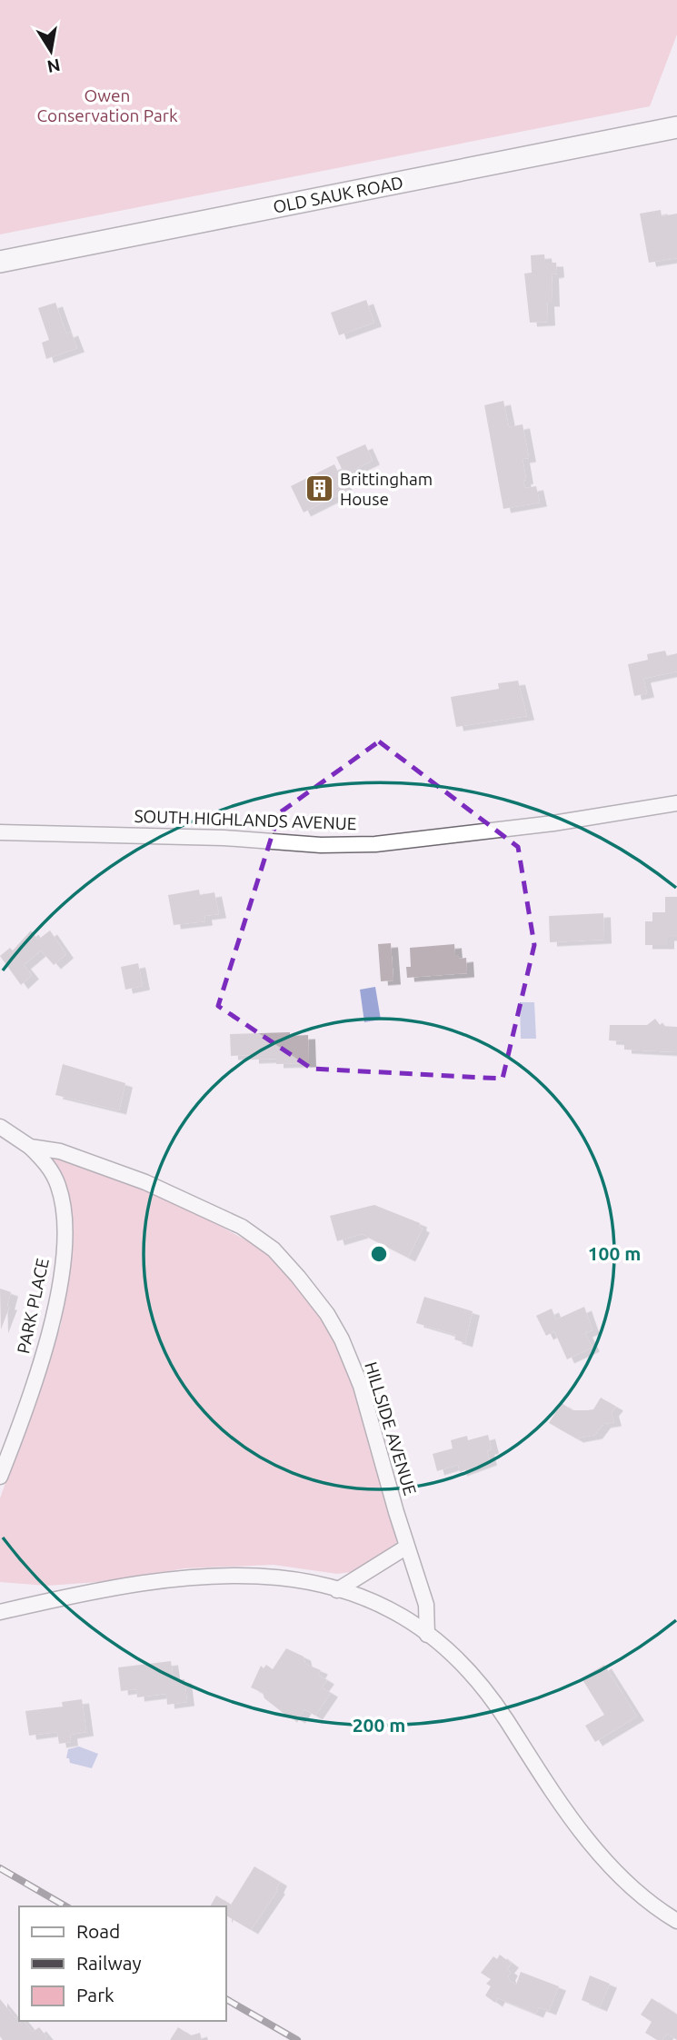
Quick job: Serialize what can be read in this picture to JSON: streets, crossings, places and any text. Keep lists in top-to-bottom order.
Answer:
{
  "streets": {
    "street": [
      "OLD SAUK ROAD",
      "SOUTH HIGHLANDS AVENUE",
      "PARK PLACE",
      "HILLSIDE AVENUE"
    ]
  },
  "crossings": [
    ["PARK PLACE", "HILLSIDE AVENUE"]
  ],
  "parks": ["Owen Conservation Park"],
  "places": {
    "building": ["Brittingham House"]
  },
  "legend": ["Road", "Railway", "Park"],
  "north": "bottom",
  "rings": ["100 m", "200 m"]
}
